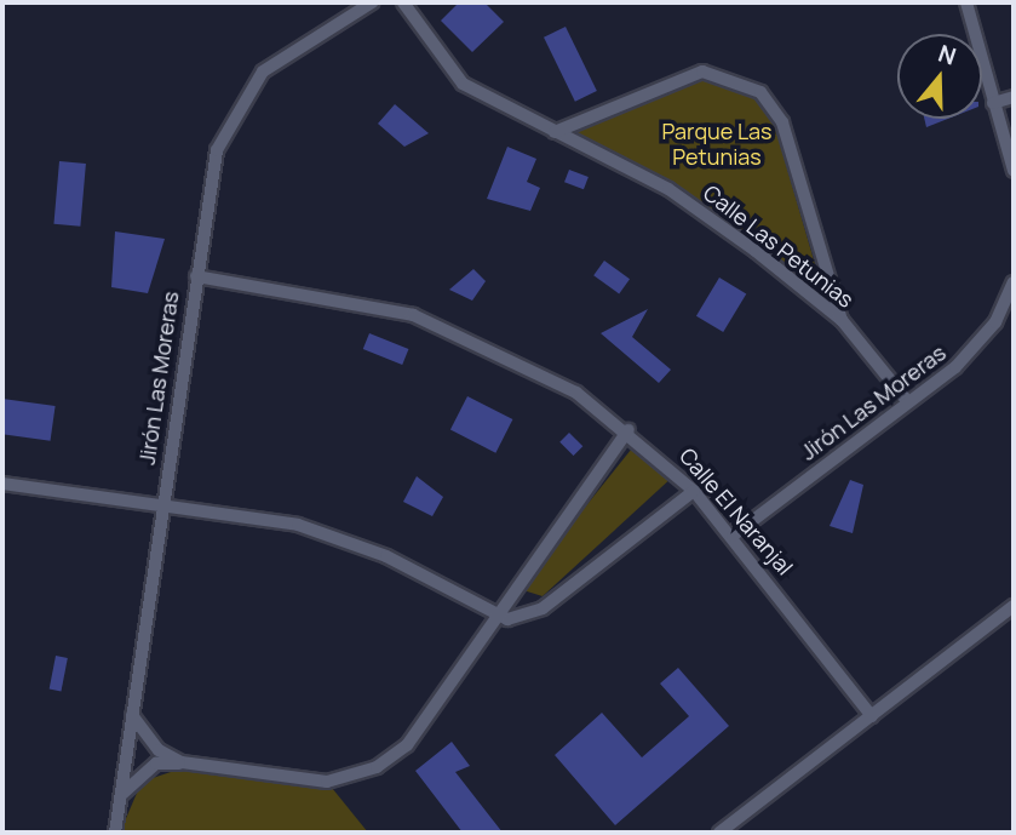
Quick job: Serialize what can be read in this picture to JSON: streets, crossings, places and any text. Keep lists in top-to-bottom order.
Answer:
{
  "streets": {
    "street": ["Calle Las Petunias", "Jirón Las Moreras", "Calle El Naranjal"]
  },
  "crossings": [
    ["Calle Las Petunias", "Jirón Las Moreras"],
    ["Jirón Las Moreras", "Calle El Naranjal"]
  ],
  "parks": ["Parque Las Petunias"],
  "north": "top"
}
